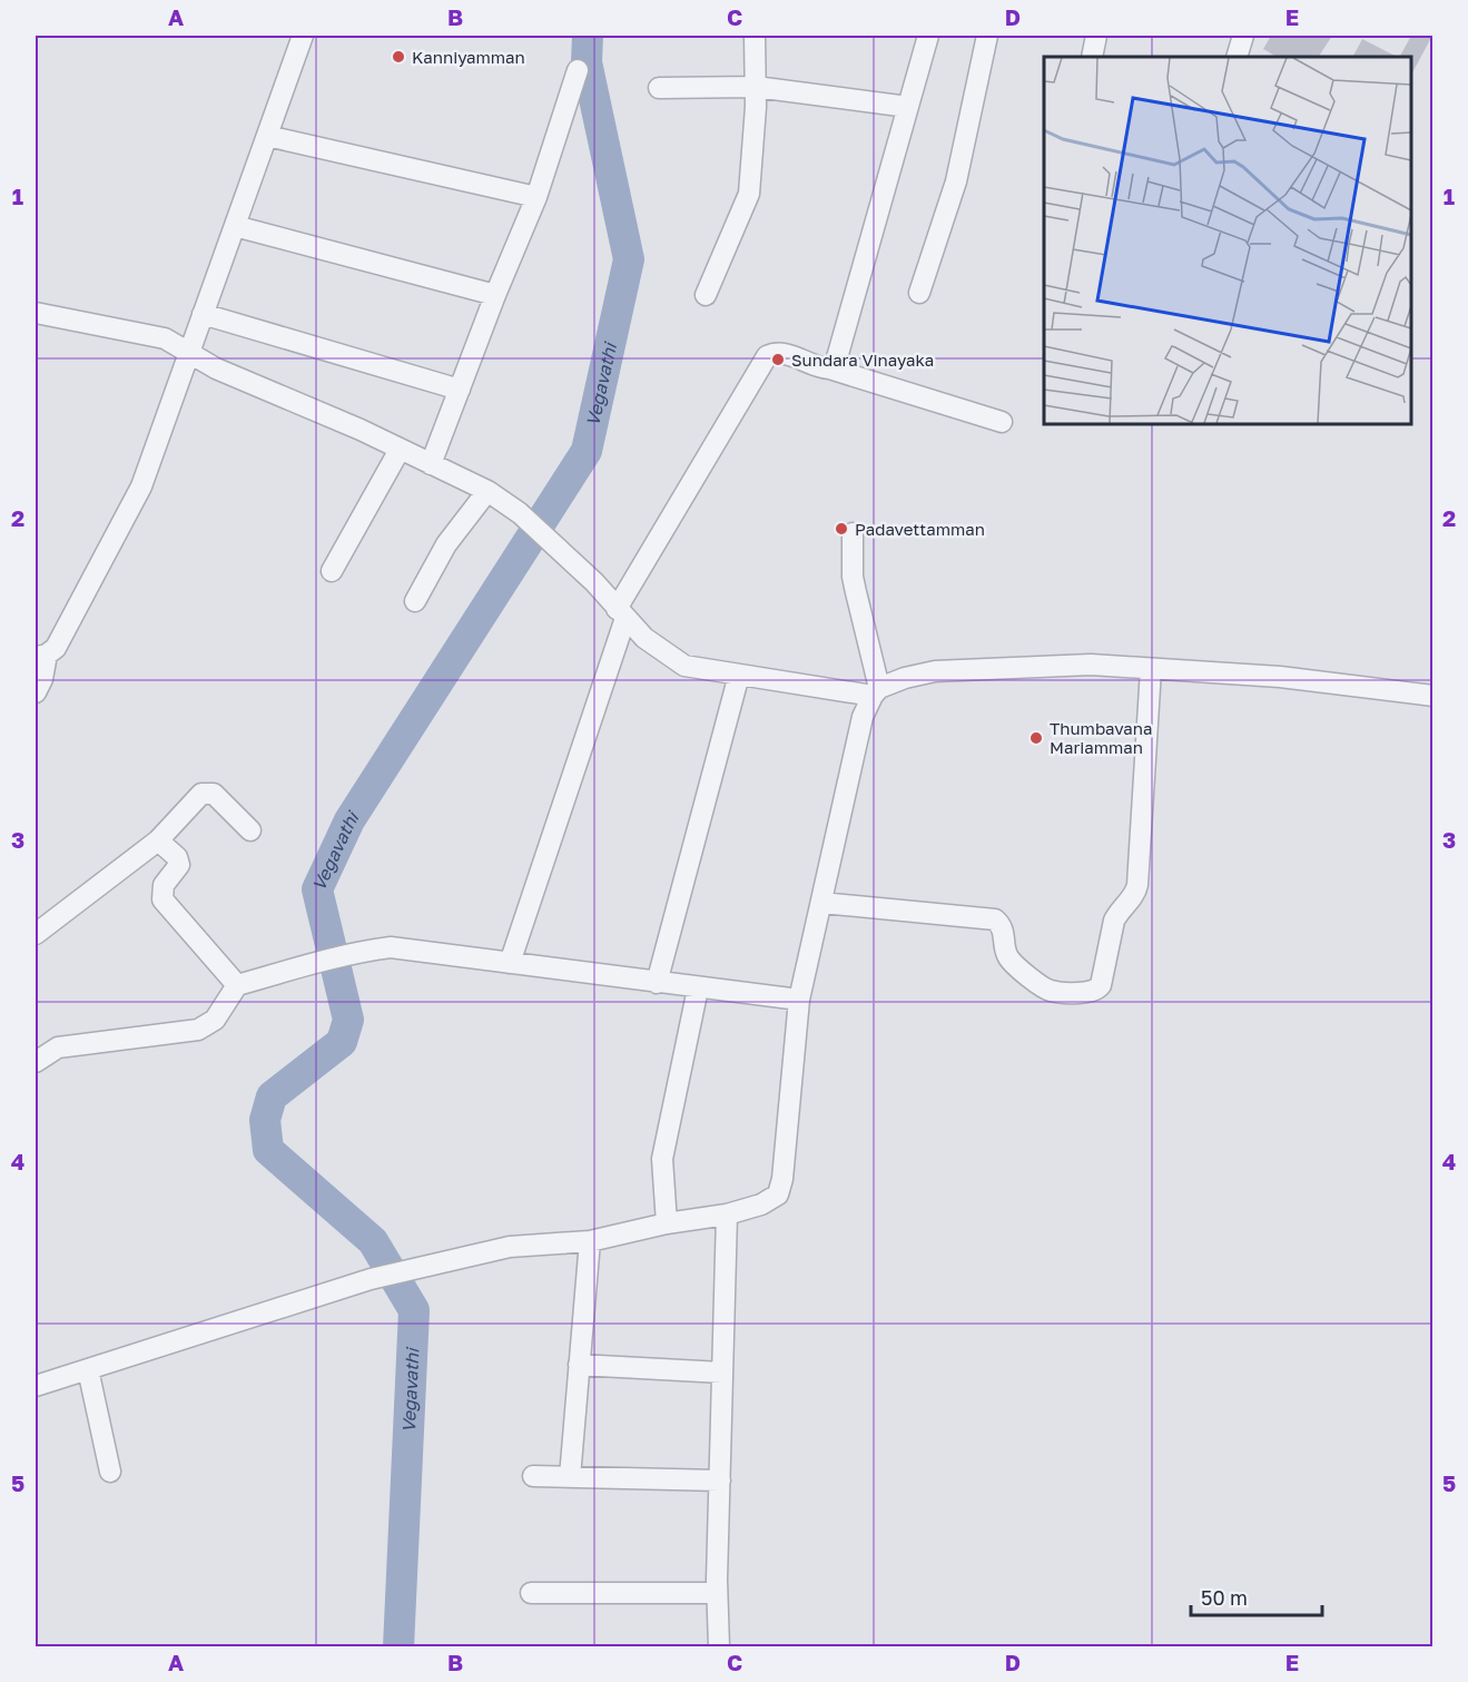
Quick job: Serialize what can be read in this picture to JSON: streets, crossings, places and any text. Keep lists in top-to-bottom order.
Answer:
{
  "water": ["Vegavathi"],
  "places": [
    "Kanniyamman",
    "Sundara Vinayaka",
    "Padavettamman",
    "Thumbavana Mariamman"
  ],
  "scale_bar": "50 m",
  "grid": {
    "columns": [
      "A",
      "B",
      "C",
      "D",
      "E"
    ],
    "rows": [
      "1",
      "2",
      "3",
      "4",
      "5"
    ]
  }
}
